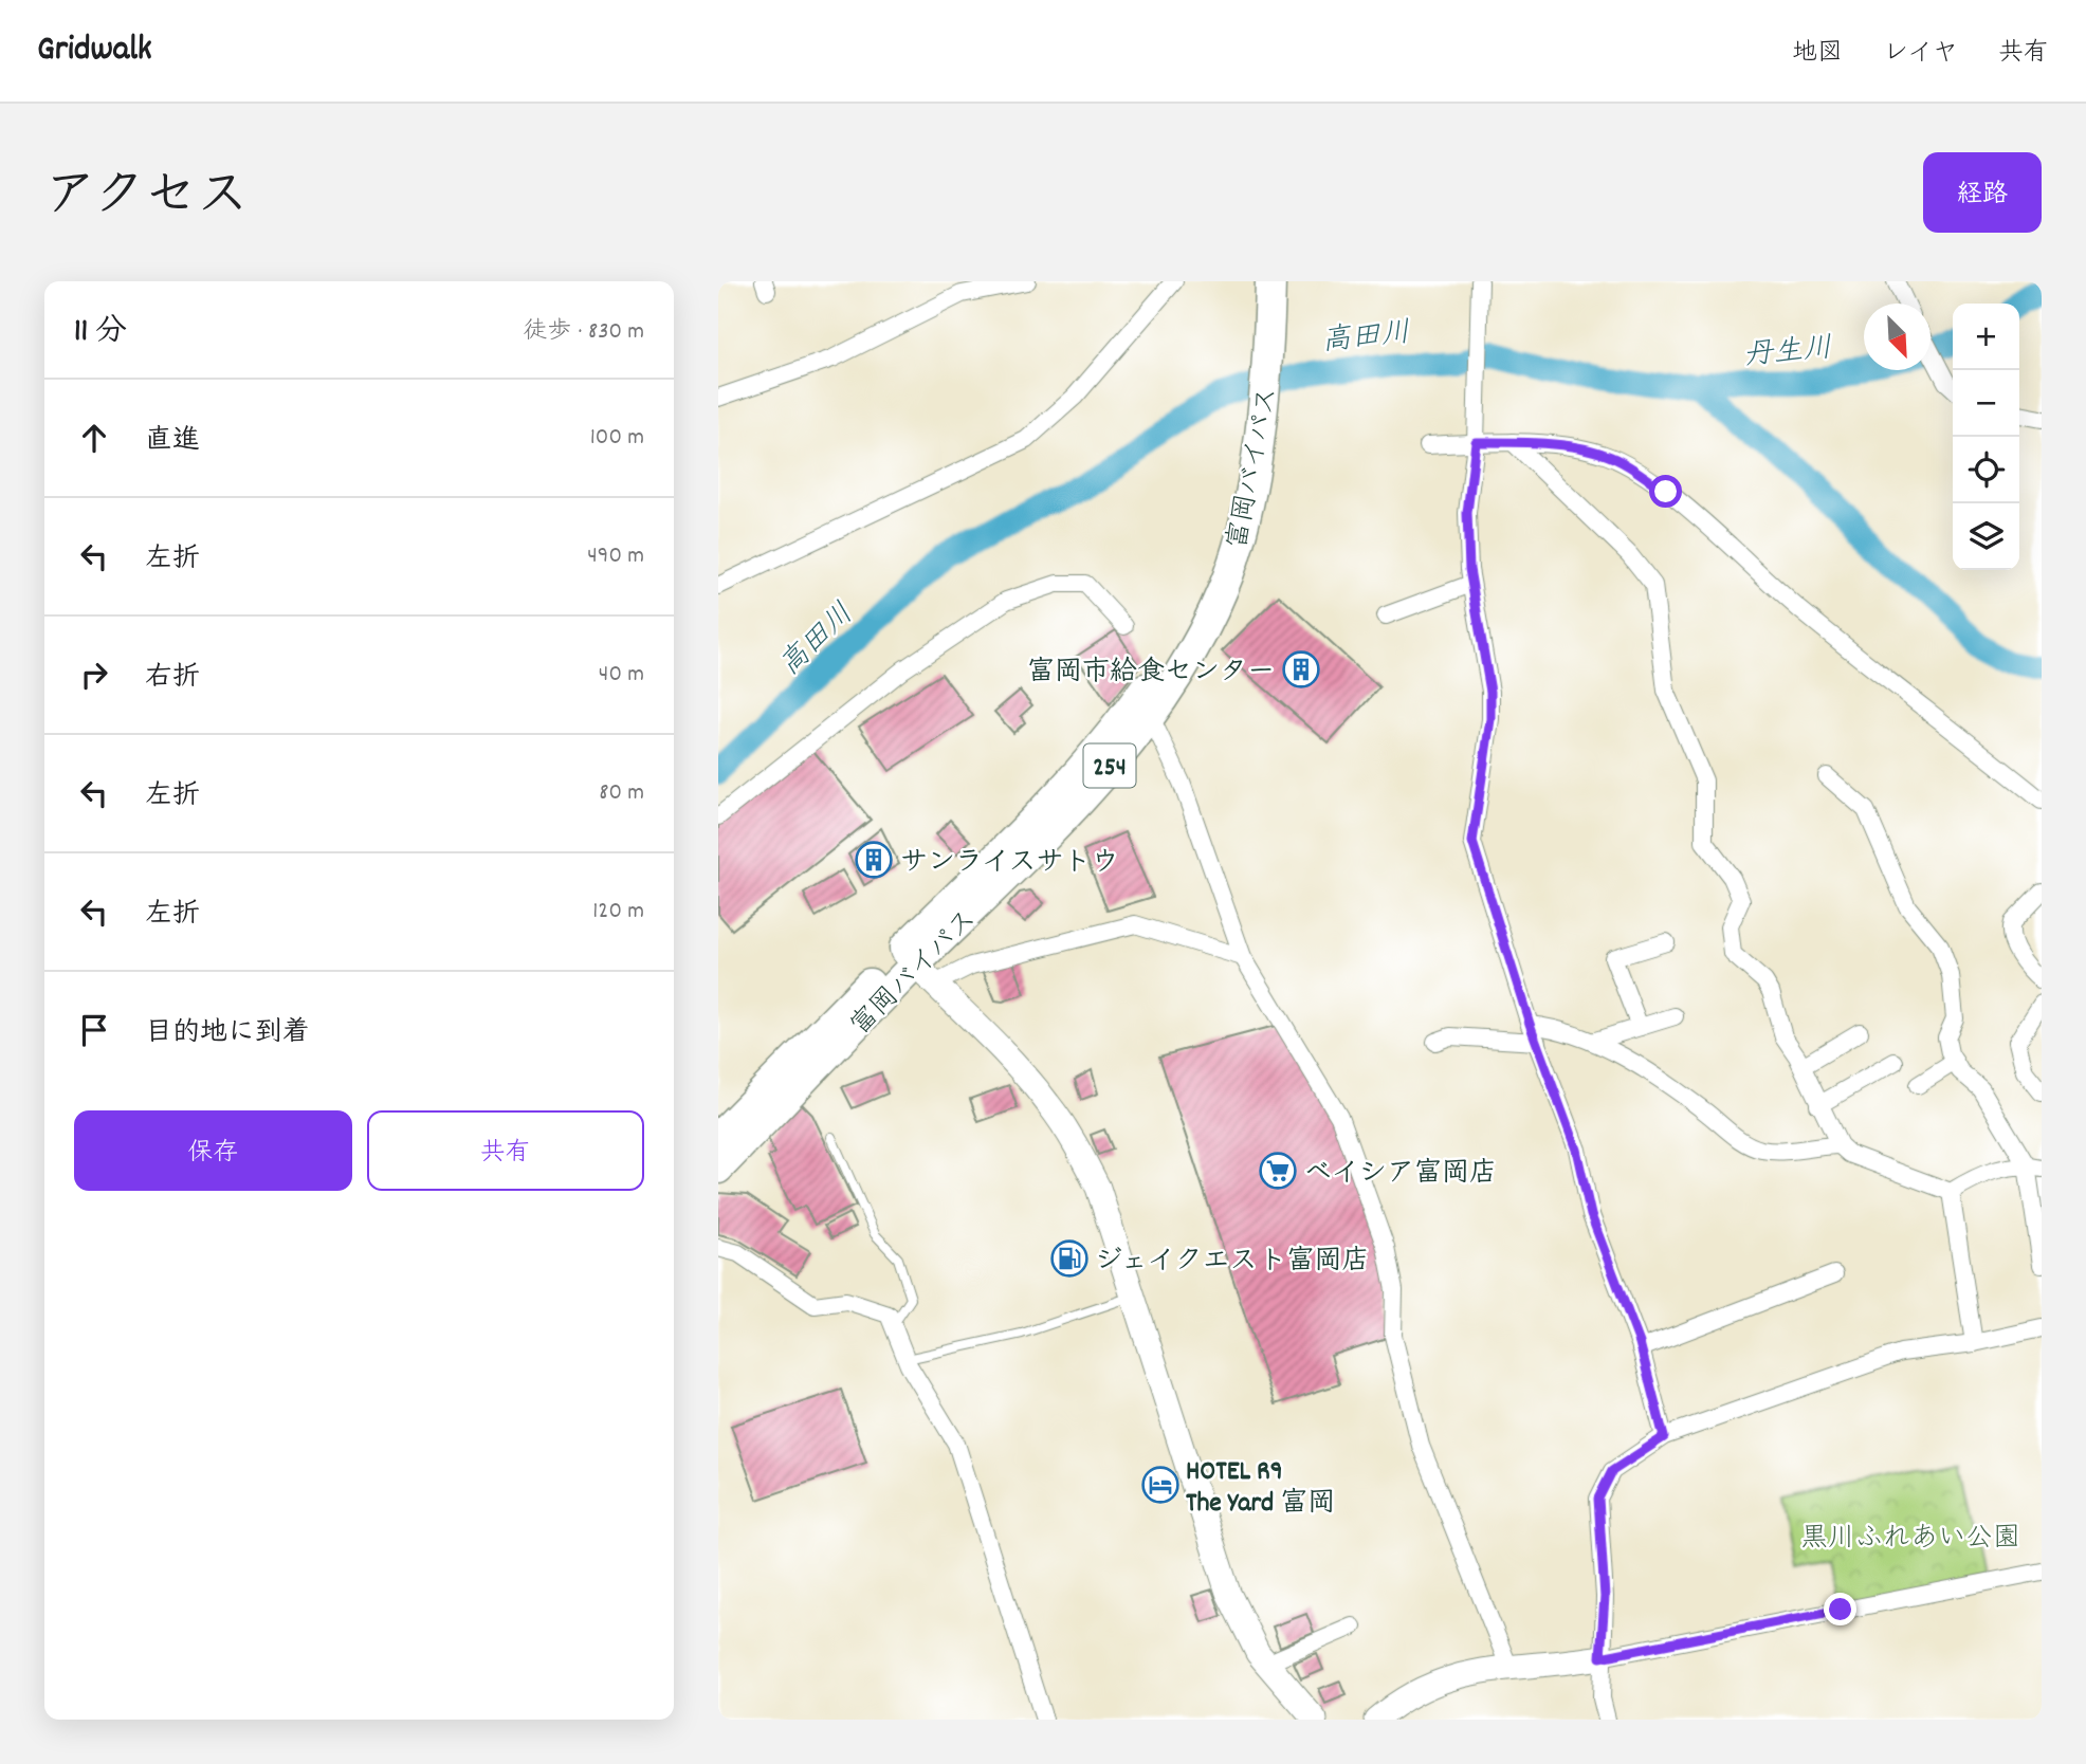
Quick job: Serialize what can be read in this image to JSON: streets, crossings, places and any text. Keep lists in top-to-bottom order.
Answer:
{
  "streets": {
    "highway": ["富岡バイパス", "254"]
  },
  "water": ["高田川", "丹生川"],
  "parks": ["黒川ふれあい公園"],
  "places": {
    "building": ["富岡市給食センター", "サンライスサトウ"],
    "supermarket": ["ベイシア富岡店"],
    "fuel station": ["ジェイクエスト富岡店"],
    "hotel": ["HOTEL R9 The Yard 富岡"]
  },
  "north": "bottom right",
  "page": {
    "header": "Gridwalk",
    "nav": ["地図", "レイヤ", "共有"],
    "title": "アクセス",
    "buttons": [
      "経路",
      ["保存", "共有"]
    ],
    "heading": ["11 分", "徒歩 · 830 m"],
    "map_buttons": ["+", "−"],
    "list": [
      ["直進", "100 m"],
      ["左折", "490 m"],
      ["右折", "40 m"],
      ["左折", "80 m"],
      ["左折", "120 m"],
      "目的地に到着"
    ]
  }
}
